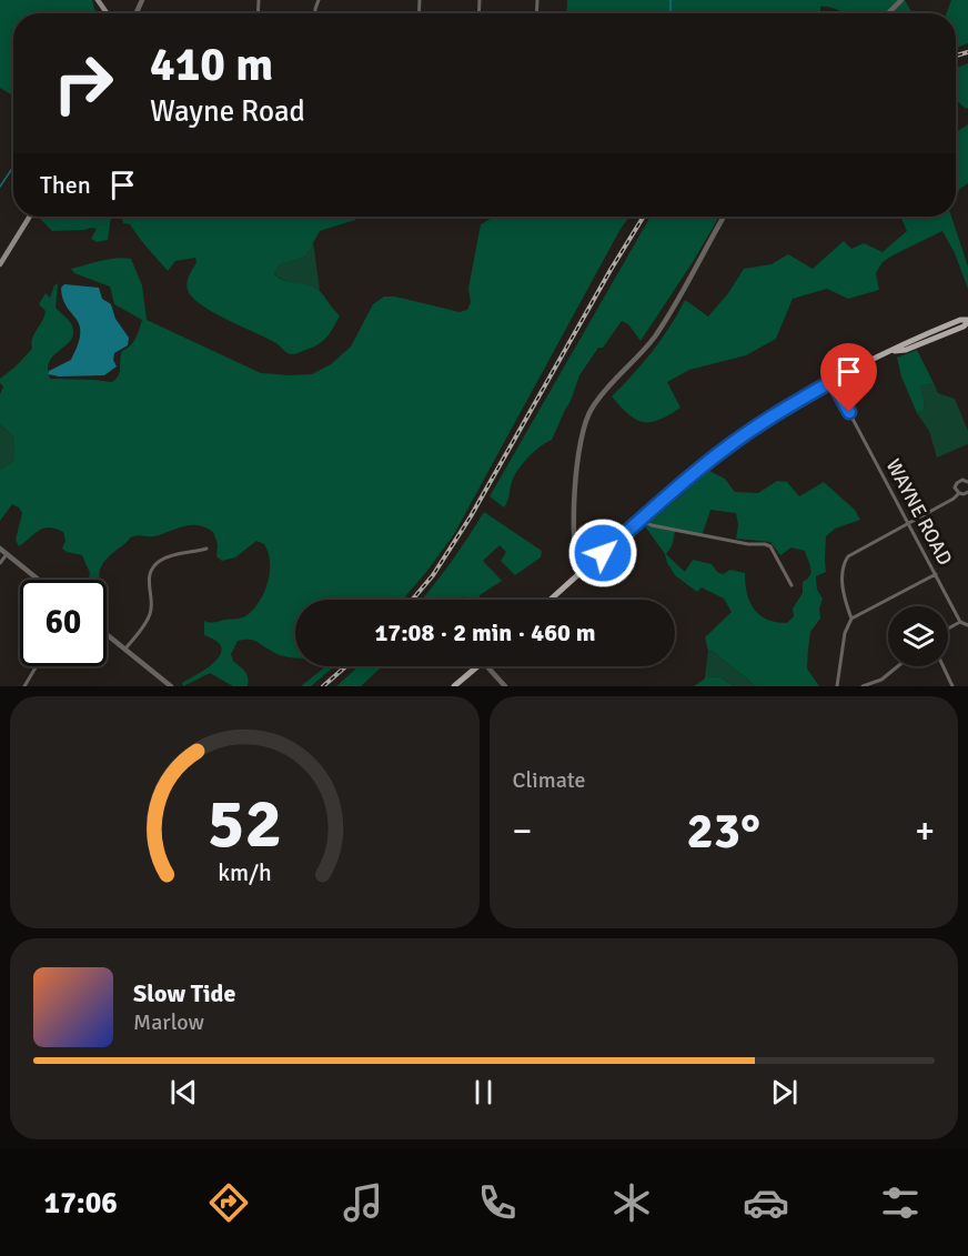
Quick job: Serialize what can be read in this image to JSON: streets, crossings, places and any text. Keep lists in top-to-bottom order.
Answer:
{
  "streets": {
    "street": ["WAYNE ROAD"]
  },
  "page": {
    "turn": ["410 m", "Wayne Road"],
    "then": "Then",
    "limit": "60",
    "trip": "17:08 · 2 min · 460 m",
    "tile": "Climate",
    "heat": ["−", "23°", "+"],
    "song": ["Slow Tide", "Marlow"],
    "tabs": "17:06",
    "gauge": ["52", "km/h"]
  }
}
